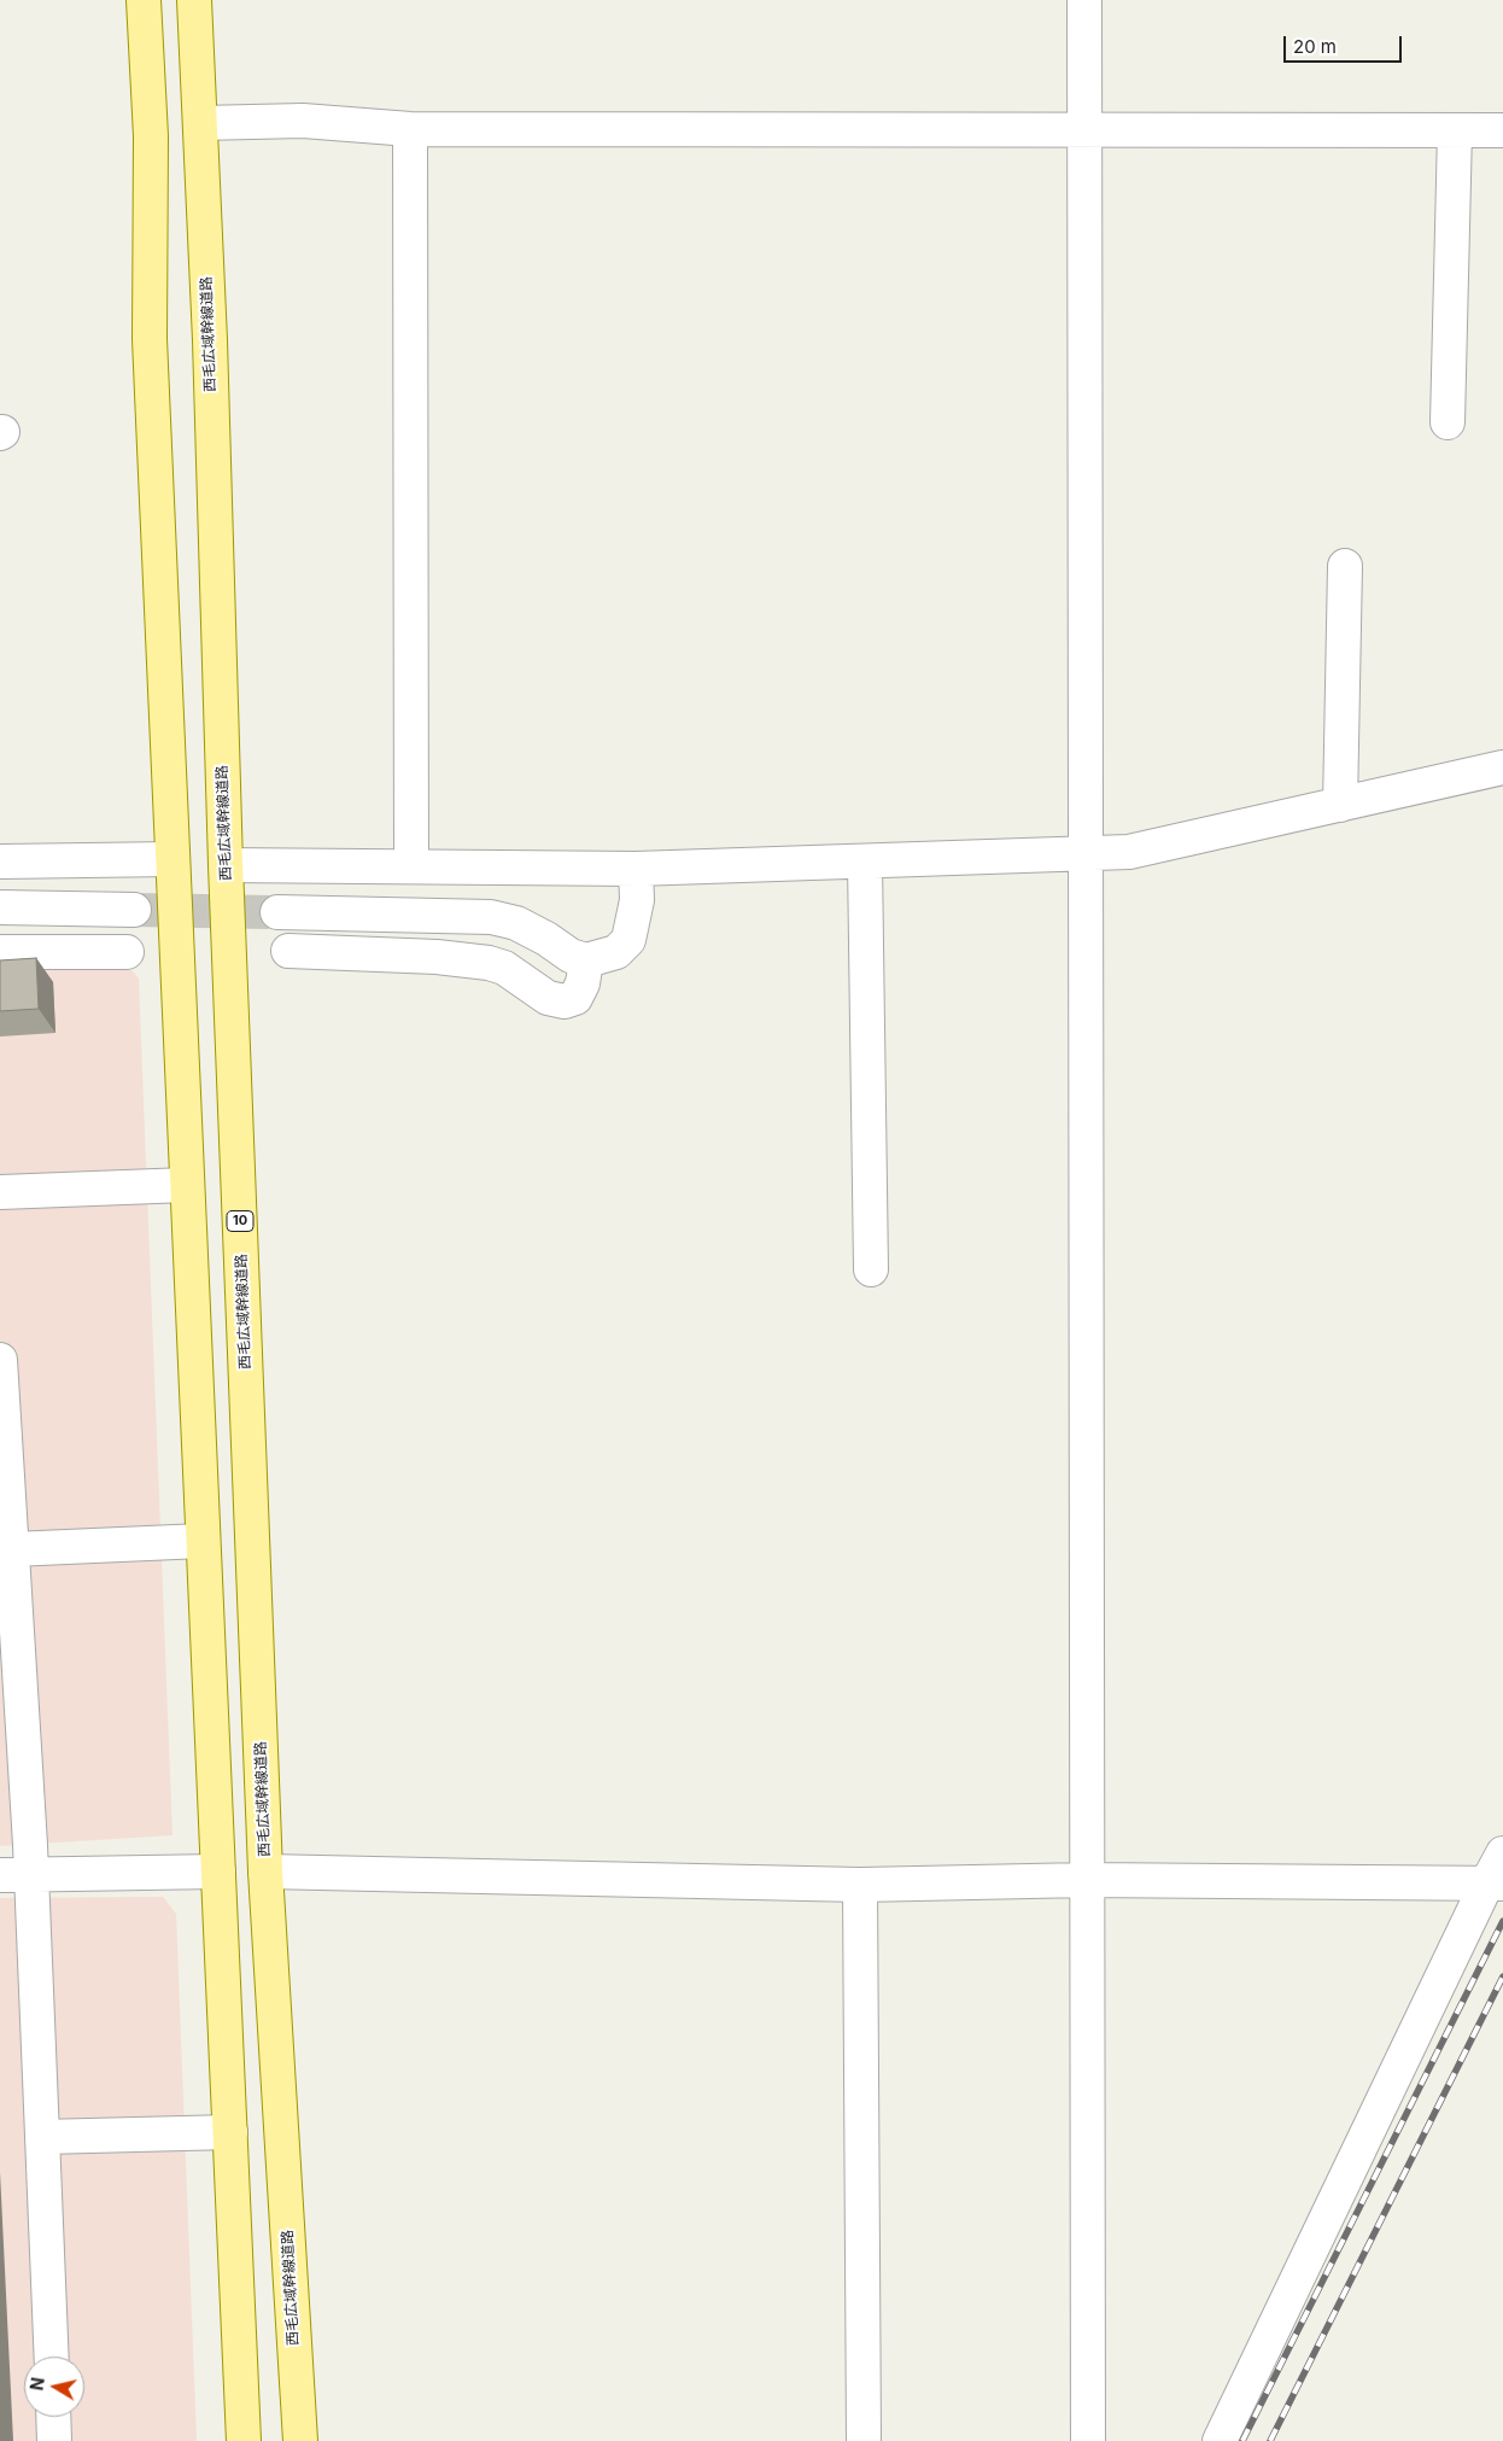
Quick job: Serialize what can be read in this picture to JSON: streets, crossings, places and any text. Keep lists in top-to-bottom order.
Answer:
{
  "streets": {
    "main road": ["西毛広域幹線道路", "10"]
  },
  "scale_bar": "20 m",
  "north": "left"
}
